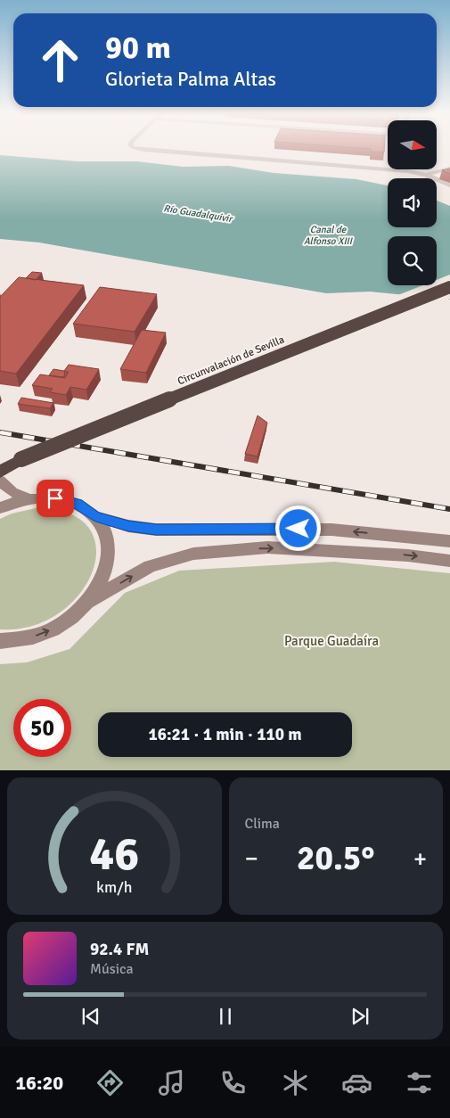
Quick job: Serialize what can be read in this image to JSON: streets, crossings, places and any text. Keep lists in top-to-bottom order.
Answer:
{
  "streets": {
    "highway": ["Circunvalación de Sevilla"]
  },
  "water": ["Río Guadalquivir", "Canal de Alfonso XIII"],
  "parks": ["Parque Guadaíra"],
  "north": "right",
  "page": {
    "turn": ["90 m", "Glorieta Palma Altas"],
    "limit": "50",
    "trip": "16:21 · 1 min · 110 m",
    "tile": "Clima",
    "heat": ["−", "20.5°", "+"],
    "song": ["92.4 FM", "Música"],
    "tabs": "16:20",
    "gauge": ["46", "km/h"]
  }
}
